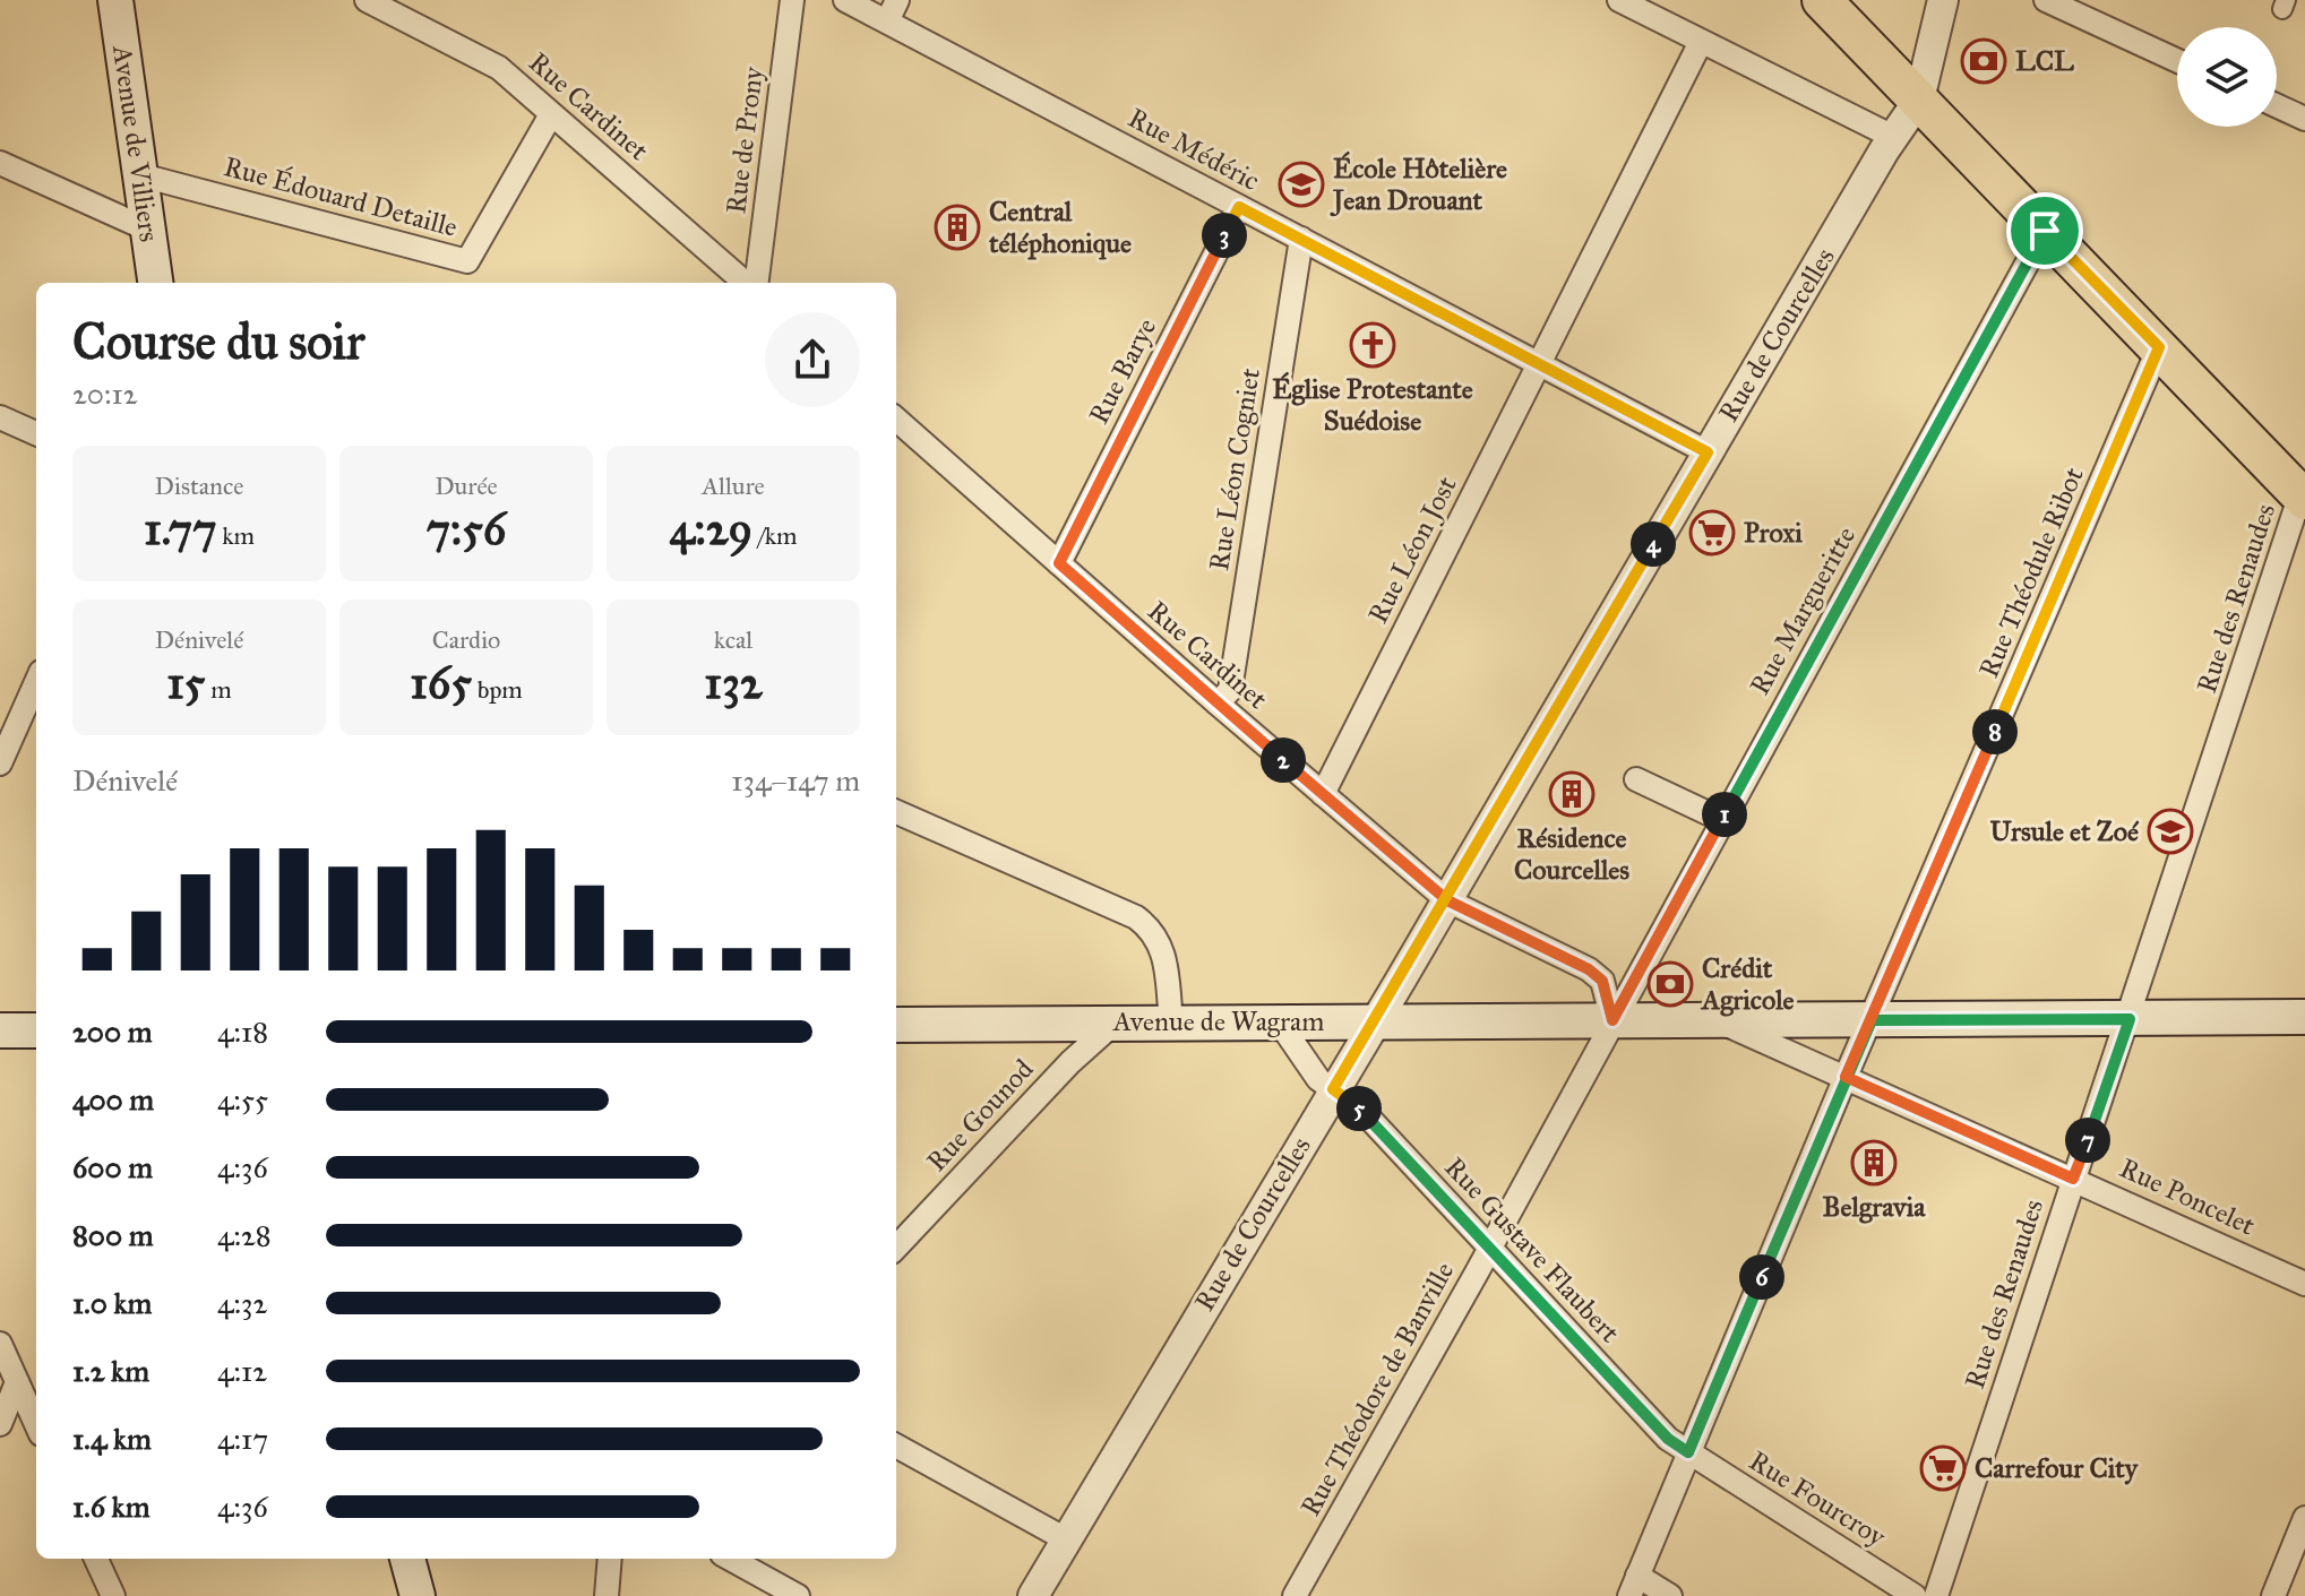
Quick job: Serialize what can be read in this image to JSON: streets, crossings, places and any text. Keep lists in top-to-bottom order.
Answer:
{
  "streets": {
    "main road": ["Avenue de Villiers", "Avenue de Wagram"],
    "street": [
      "Rue Cardinet",
      "Rue de Prony",
      "Rue Médéric",
      "Rue Édouard Detaille",
      "Rue de Courcelles",
      "Rue Barye",
      "Rue Léon Cogniet",
      "Rue Léon Jost",
      "Rue Théodule Ribot",
      "Rue des Renaudes",
      "Rue Margueritte",
      "Rue Gounod",
      "Rue Poncelet",
      "Rue Gustave Flaubert",
      "Rue Théodore de Banville",
      "Rue Fourcroy"
    ]
  },
  "crossings": [
    ["Rue Cardinet", "Rue Édouard Detaille"],
    ["Rue Cardinet", "Rue de Courcelles"],
    ["Rue Cardinet", "Rue Barye"],
    ["Rue Cardinet", "Rue Léon Cogniet"],
    ["Rue Cardinet", "Rue Léon Jost"],
    ["Rue Cardinet", "Rue Margueritte"],
    ["Rue Cardinet", "Avenue de Wagram"],
    ["Rue Cardinet", "Rue Théodore de Banville"],
    ["Avenue de Villiers", "Rue Édouard Detaille"],
    ["Rue Médéric", "Rue de Courcelles"],
    ["Rue Médéric", "Rue Barye"],
    ["Rue Médéric", "Rue Léon Cogniet"],
    ["Rue Médéric", "Rue Léon Jost"],
    ["Rue de Courcelles", "Avenue de Wagram"],
    ["Rue de Courcelles", "Rue Gustave Flaubert"],
    ["Rue Théodule Ribot", "Avenue de Wagram"],
    ["Rue Théodule Ribot", "Rue Poncelet"],
    ["Rue Théodule Ribot", "Rue Gustave Flaubert"],
    ["Rue Théodule Ribot", "Rue Fourcroy"],
    ["Rue des Renaudes", "Avenue de Wagram"],
    ["Rue des Renaudes", "Rue Poncelet"],
    ["Rue Margueritte", "Avenue de Wagram"],
    ["Rue Margueritte", "Rue Théodore de Banville"],
    ["Avenue de Wagram", "Rue Gounod"],
    ["Avenue de Wagram", "Rue Poncelet"],
    ["Avenue de Wagram", "Rue Gustave Flaubert"],
    ["Avenue de Wagram", "Rue Théodore de Banville"],
    ["Rue Gustave Flaubert", "Rue Théodore de Banville"],
    ["Rue Gustave Flaubert", "Rue Fourcroy"]
  ],
  "places": {
    "bank": ["LCL", "Crédit Agricole"],
    "school or university": ["École Hôtelière Jean Drouant", "Ursule et Zoé"],
    "building": ["Central téléphonique", "Résidence Courcelles", "Belgravia"],
    "church": ["Église Protestante Suédoise"],
    "supermarket": ["Proxi", "Carrefour City"]
  },
  "page": {
    "pins": [
      "3",
      "4",
      "8",
      "2",
      "1",
      "5",
      "7",
      "6"
    ],
    "heading": ["Course du soir", "20:12"],
    "stats": [
      ["Distance", "1.77 km"],
      ["Durée", "7:56"],
      ["Allure", "4:29 /km"],
      ["Dénivelé", "15 m"],
      ["Cardio", "165 bpm"],
      ["kcal", "132"]
    ],
    "chart": ["Dénivelé", "134–147 m"],
    "list": [
      {
        "name": "200 m",
        "note": "4:18"
      },
      {
        "name": "400 m",
        "note": "4:55"
      },
      {
        "name": "600 m",
        "note": "4:36"
      },
      {
        "name": "800 m",
        "note": "4:28"
      },
      {
        "name": "1.0 km",
        "note": "4:32"
      },
      {
        "name": "1.2 km",
        "note": "4:12"
      },
      {
        "name": "1.4 km",
        "note": "4:17"
      },
      {
        "name": "1.6 km",
        "note": "4:36"
      }
    ]
  }
}
